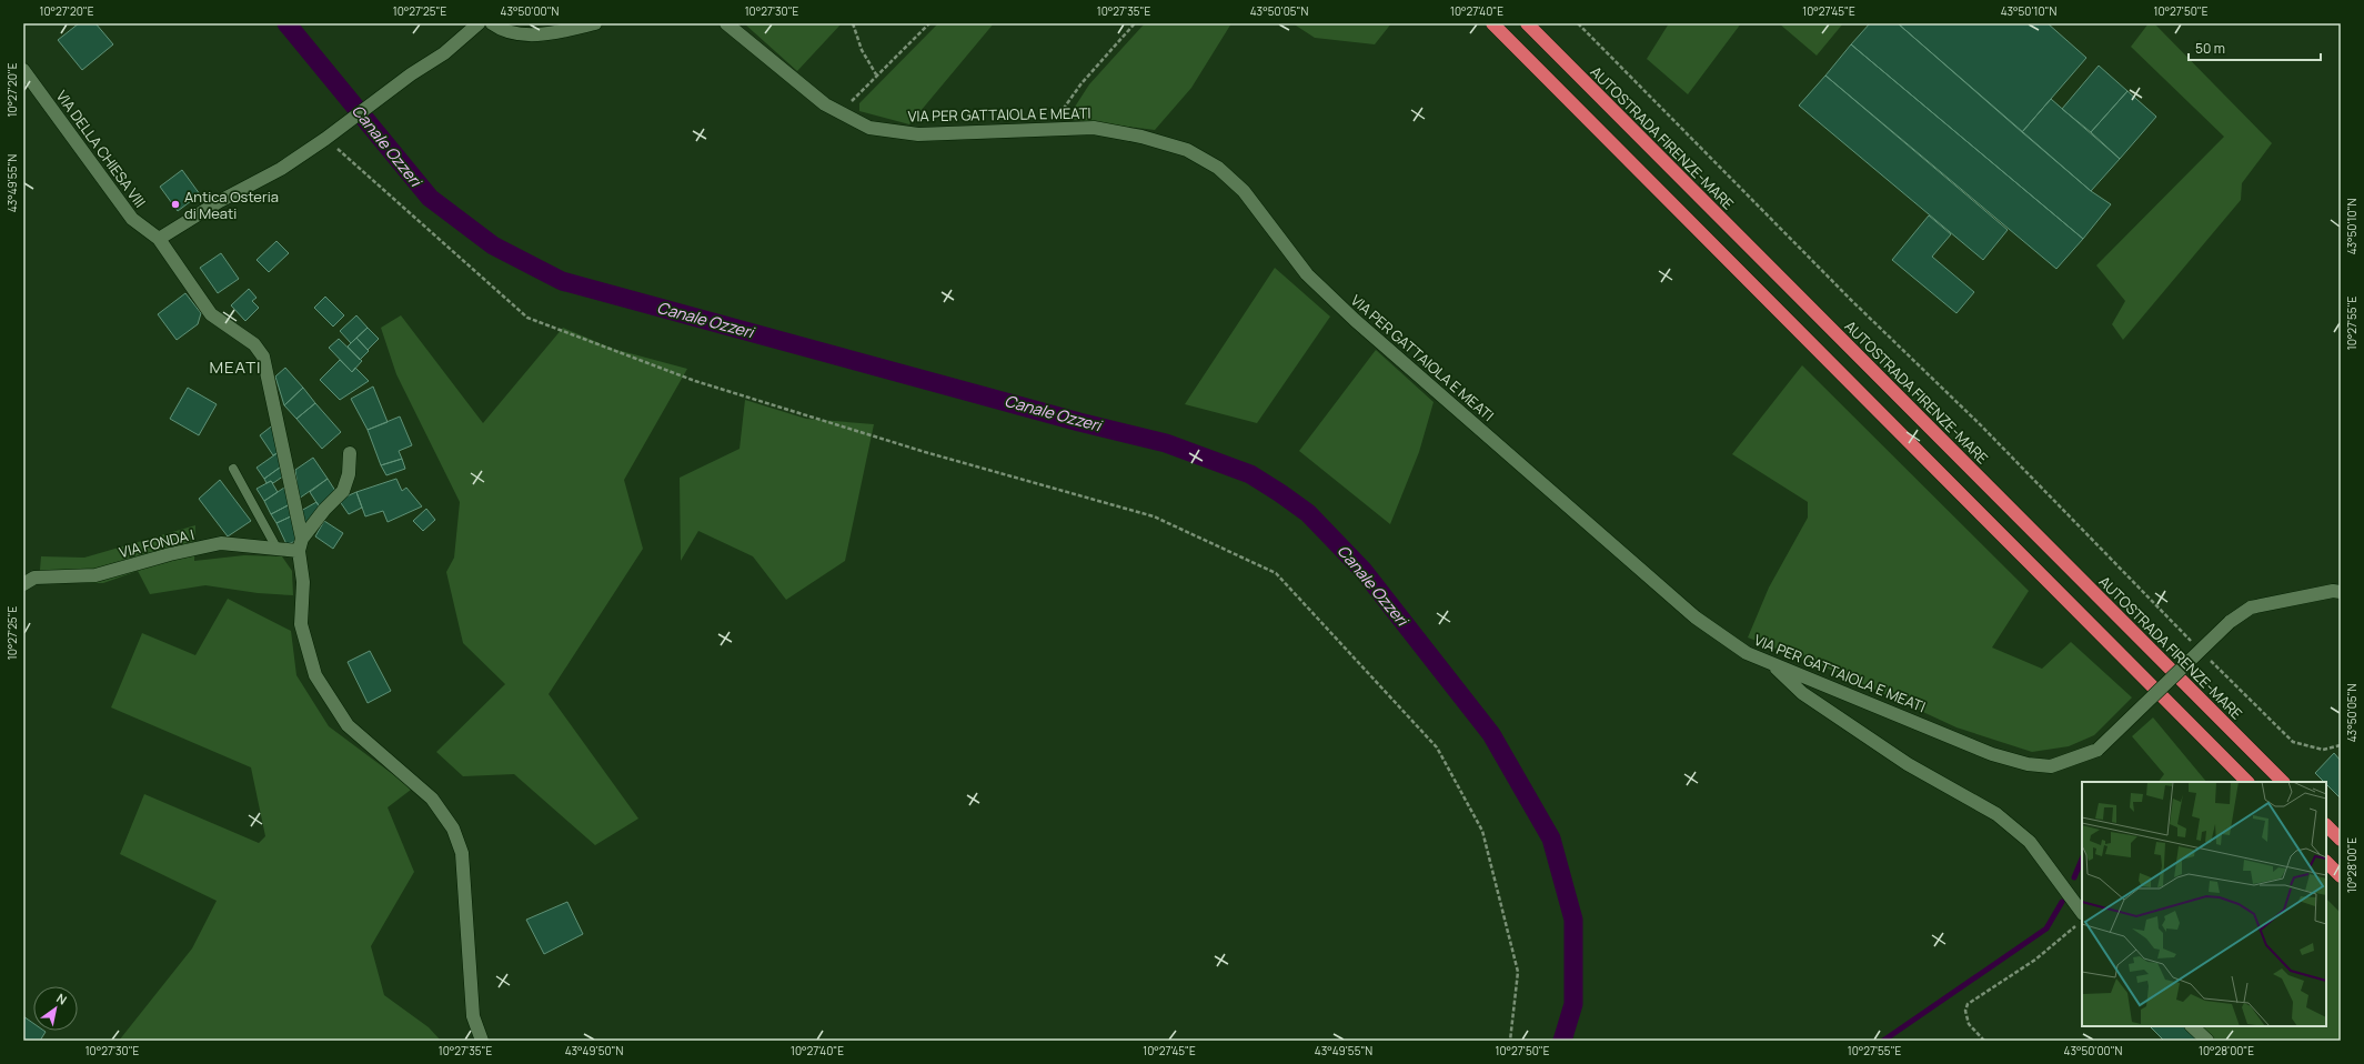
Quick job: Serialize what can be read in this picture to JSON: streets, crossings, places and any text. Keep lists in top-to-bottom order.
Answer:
{
  "streets": {
    "highway": ["AUTOSTRADA FIRENZE-MARE"],
    "street": ["VIA PER GATTAIOLA E MEATI", "VIA DELLA CHIESA VIII", "VIA FONDA I"]
  },
  "districts": ["MEATI"],
  "water": ["Canale Ozzeri"],
  "places": ["Antica Osteria di Meati"],
  "scale_bar": "50 m",
  "north": "top right",
  "coordinates": [
    "10°27'20\"E",
    "10°27'25\"E",
    "43°50'00\"N",
    "10°27'30\"E",
    "10°27'35\"E",
    "43°50'05\"N",
    "10°27'40\"E",
    "10°27'45\"E",
    "43°50'10\"N",
    "10°27'50\"E",
    "43°49'55\"N",
    "10°27'55\"E",
    "10°28'00\"E",
    "43°49'50\"N"
  ]
}
